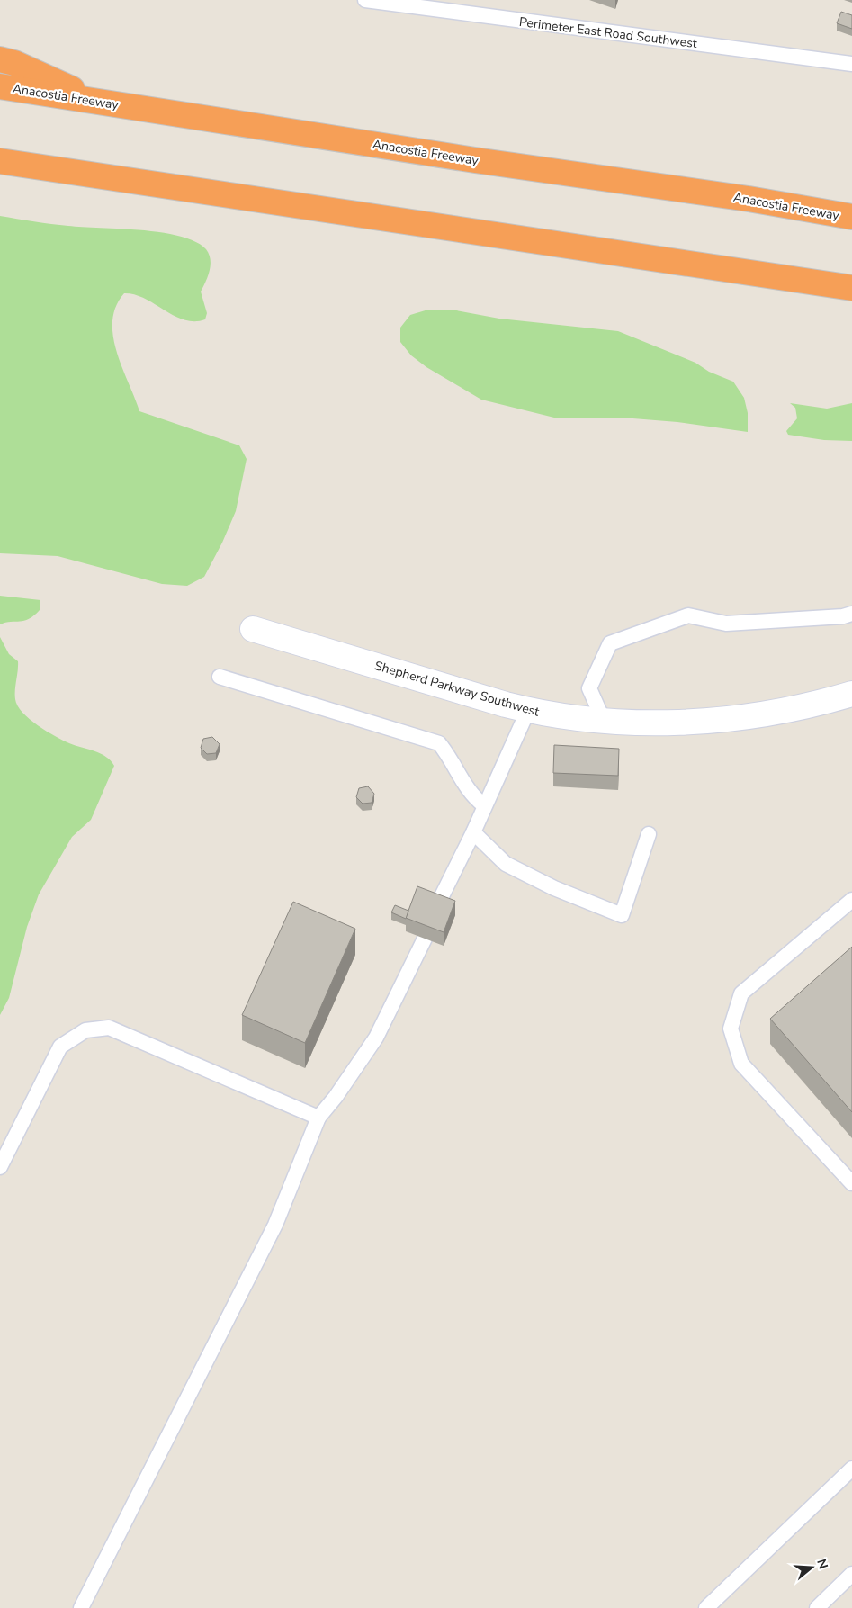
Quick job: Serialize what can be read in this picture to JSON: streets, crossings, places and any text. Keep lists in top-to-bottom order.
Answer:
{
  "streets": {
    "highway": ["Anacostia Freeway"],
    "street": ["Shepherd Parkway Southwest"],
    "lane": ["Perimeter East Road Southwest"]
  },
  "north": "right"
}
